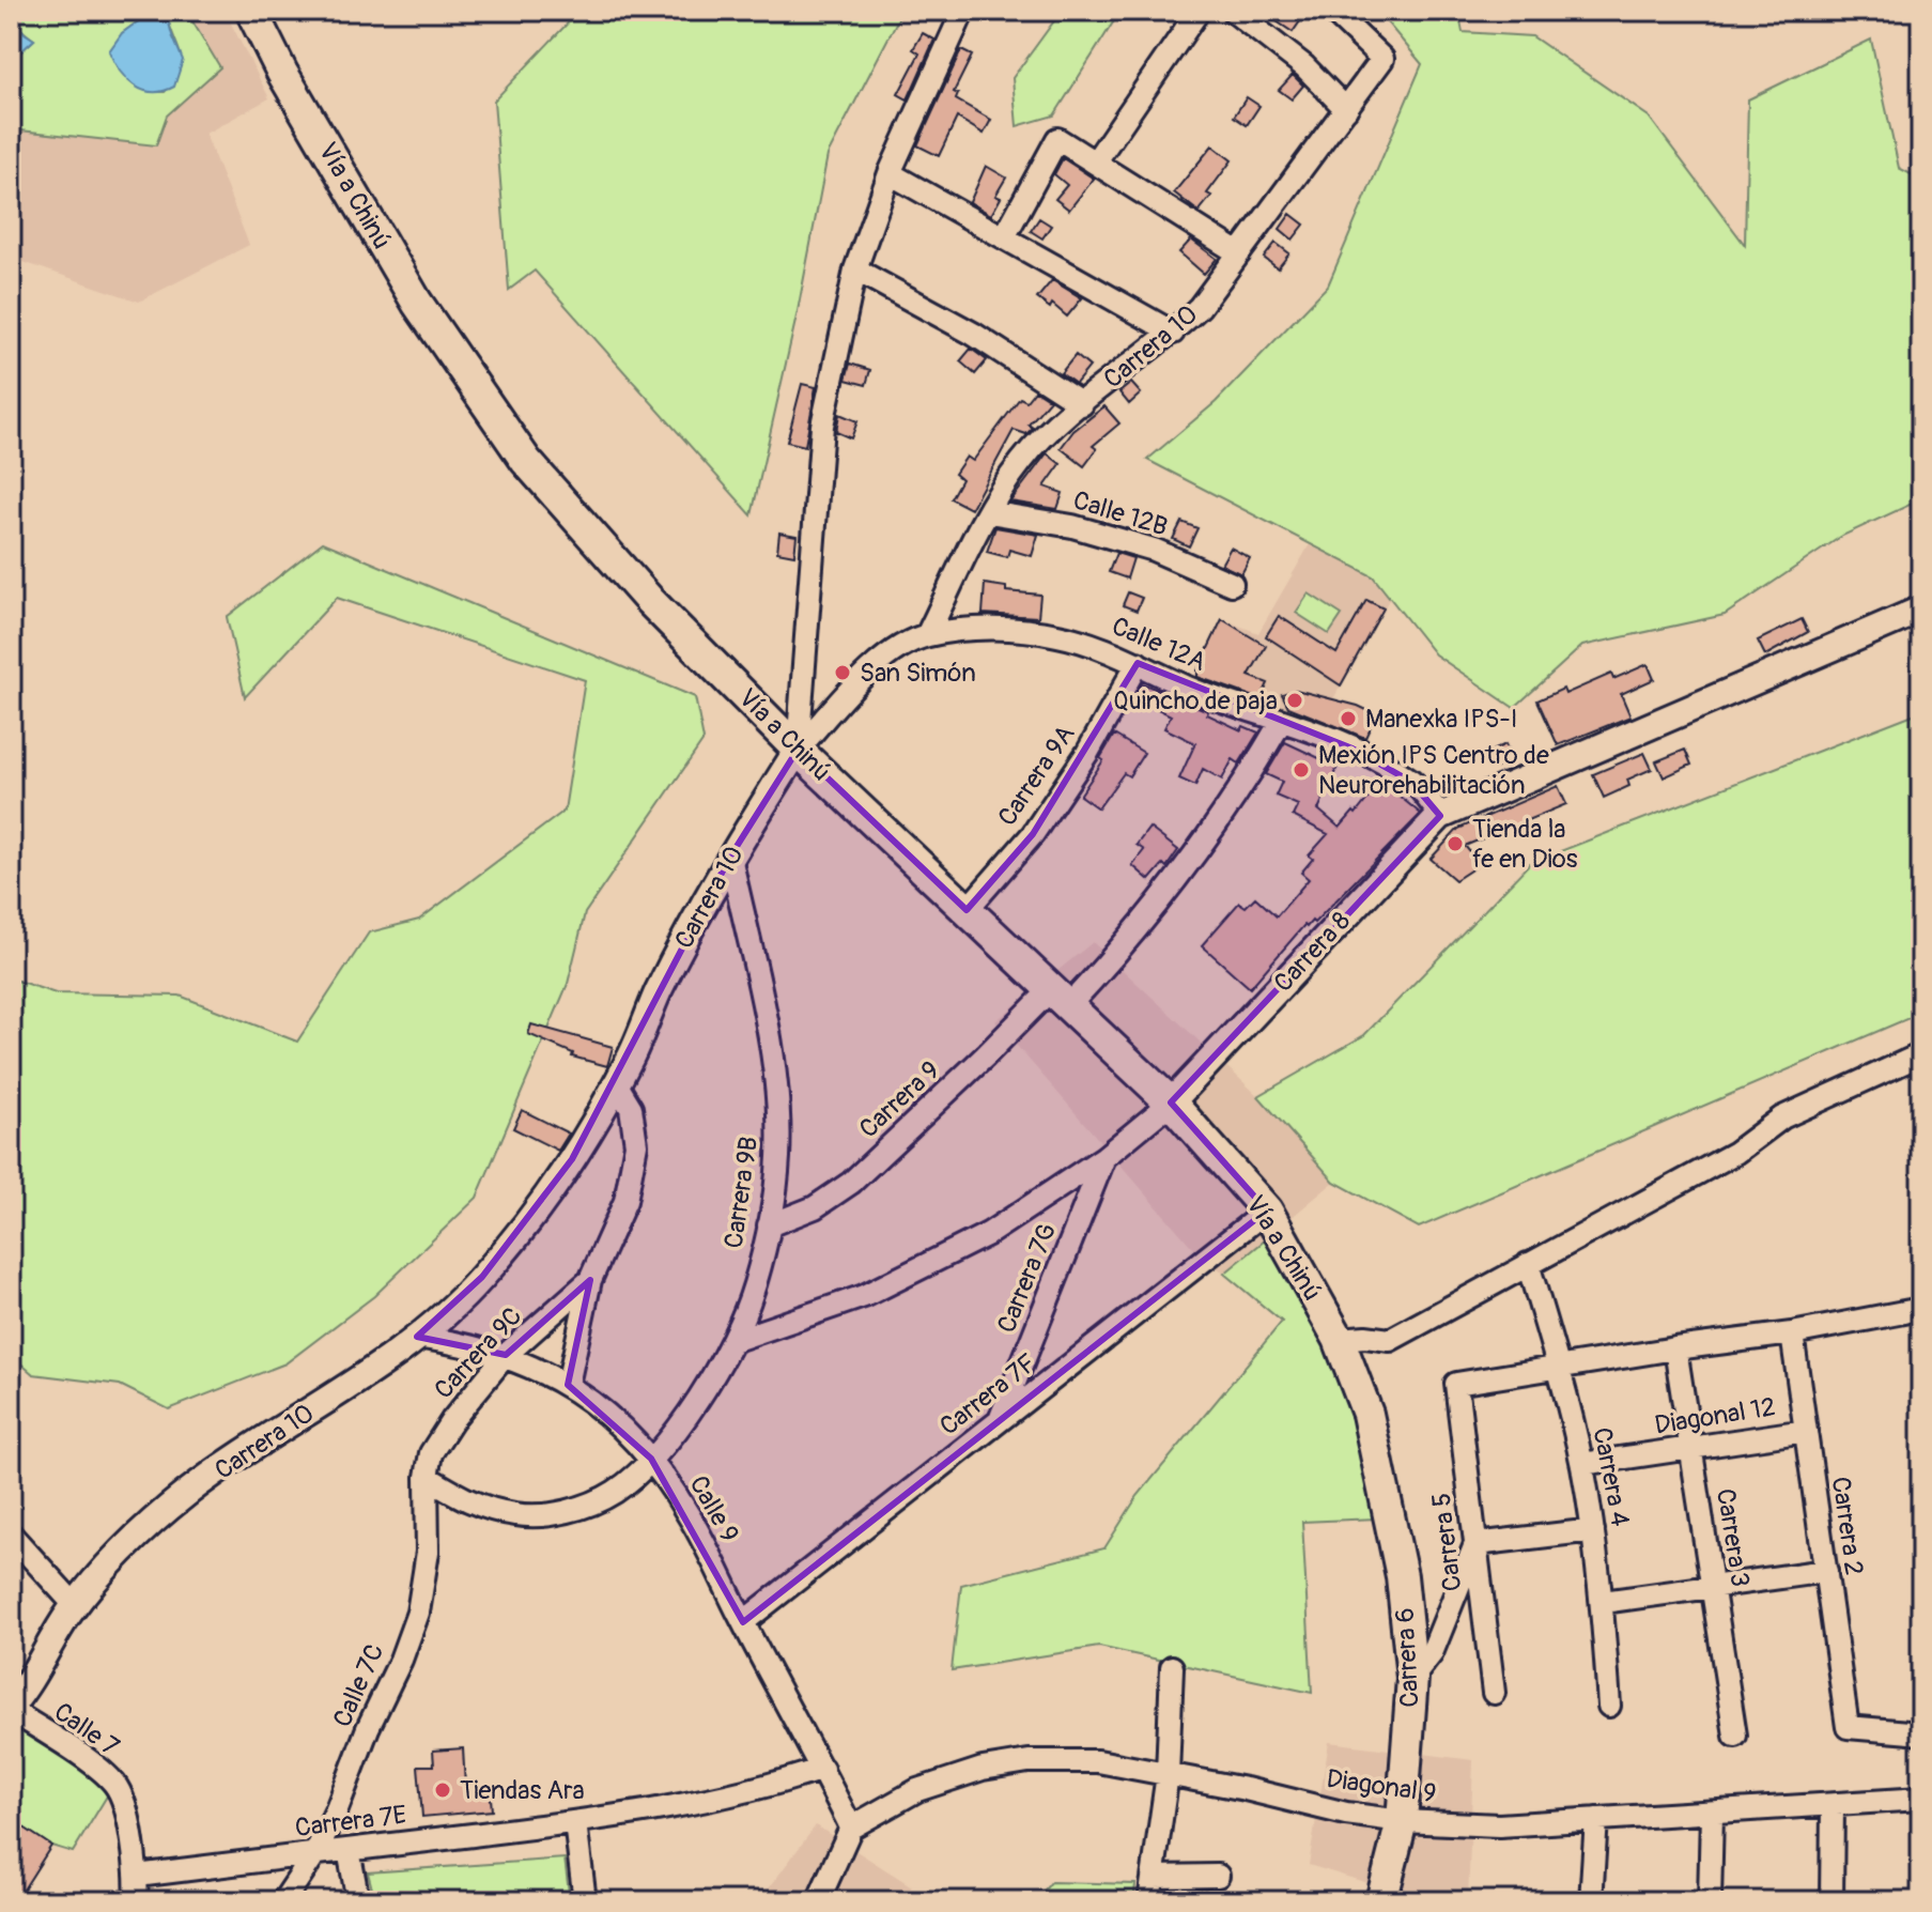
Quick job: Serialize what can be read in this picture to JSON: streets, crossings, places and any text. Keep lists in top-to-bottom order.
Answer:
{
  "streets": {
    "main road": ["Vía a Chinú", "Carrera 6"],
    "street": [
      "Carrera 10",
      "Calle 12B",
      "Calle 12A",
      "Carrera 9A",
      "Carrera 8",
      "Carrera 9",
      "Carrera 9B",
      "Carrera 7G",
      "Carrera 9C",
      "Carrera 7F",
      "Diagonal 12",
      "Carrera 4",
      "Calle 9",
      "Carrera 2",
      "Carrera 3",
      "Carrera 5",
      "Calle 7C",
      "Calle 7",
      "Diagonal 9",
      "Carrera 7E"
    ]
  },
  "crossings": [
    ["Vía a Chinú", "Carrera 10"],
    ["Vía a Chinú", "Carrera 9A"],
    ["Vía a Chinú", "Carrera 8"],
    ["Vía a Chinú", "Carrera 9"],
    ["Vía a Chinú", "Carrera 7F"],
    ["Vía a Chinú", "Carrera 6"],
    ["Carrera 10", "Calle 12B"],
    ["Carrera 10", "Calle 12A"],
    ["Carrera 10", "Carrera 9B"],
    ["Carrera 10", "Carrera 9C"],
    ["Carrera 10", "Calle 9"],
    ["Carrera 10", "Calle 7"],
    ["Calle 12A", "Carrera 9A"],
    ["Calle 12A", "Carrera 8"],
    ["Calle 12A", "Carrera 9"],
    ["Carrera 8", "Carrera 9B"],
    ["Carrera 8", "Carrera 7G"],
    ["Carrera 9", "Carrera 9B"],
    ["Carrera 9B", "Calle 9"],
    ["Carrera 7G", "Carrera 7F"],
    ["Carrera 9C", "Calle 9"],
    ["Carrera 9C", "Calle 7C"],
    ["Carrera 7F", "Calle 9"],
    ["Diagonal 12", "Carrera 4"],
    ["Diagonal 12", "Carrera 2"],
    ["Diagonal 12", "Carrera 3"],
    ["Carrera 4", "Carrera 5"],
    ["Calle 9", "Diagonal 9"],
    ["Calle 9", "Carrera 7E"],
    ["Carrera 6", "Diagonal 9"],
    ["Calle 7C", "Carrera 7E"],
    ["Calle 7", "Carrera 7E"]
  ],
  "places": [
    "San Simón",
    "Quincho de paja",
    "Manexka IPS-I",
    "Mexión IPS Centro de Neurorehabilitación",
    "Tienda la fe en Dios",
    "Tiendas Ara"
  ]
}
